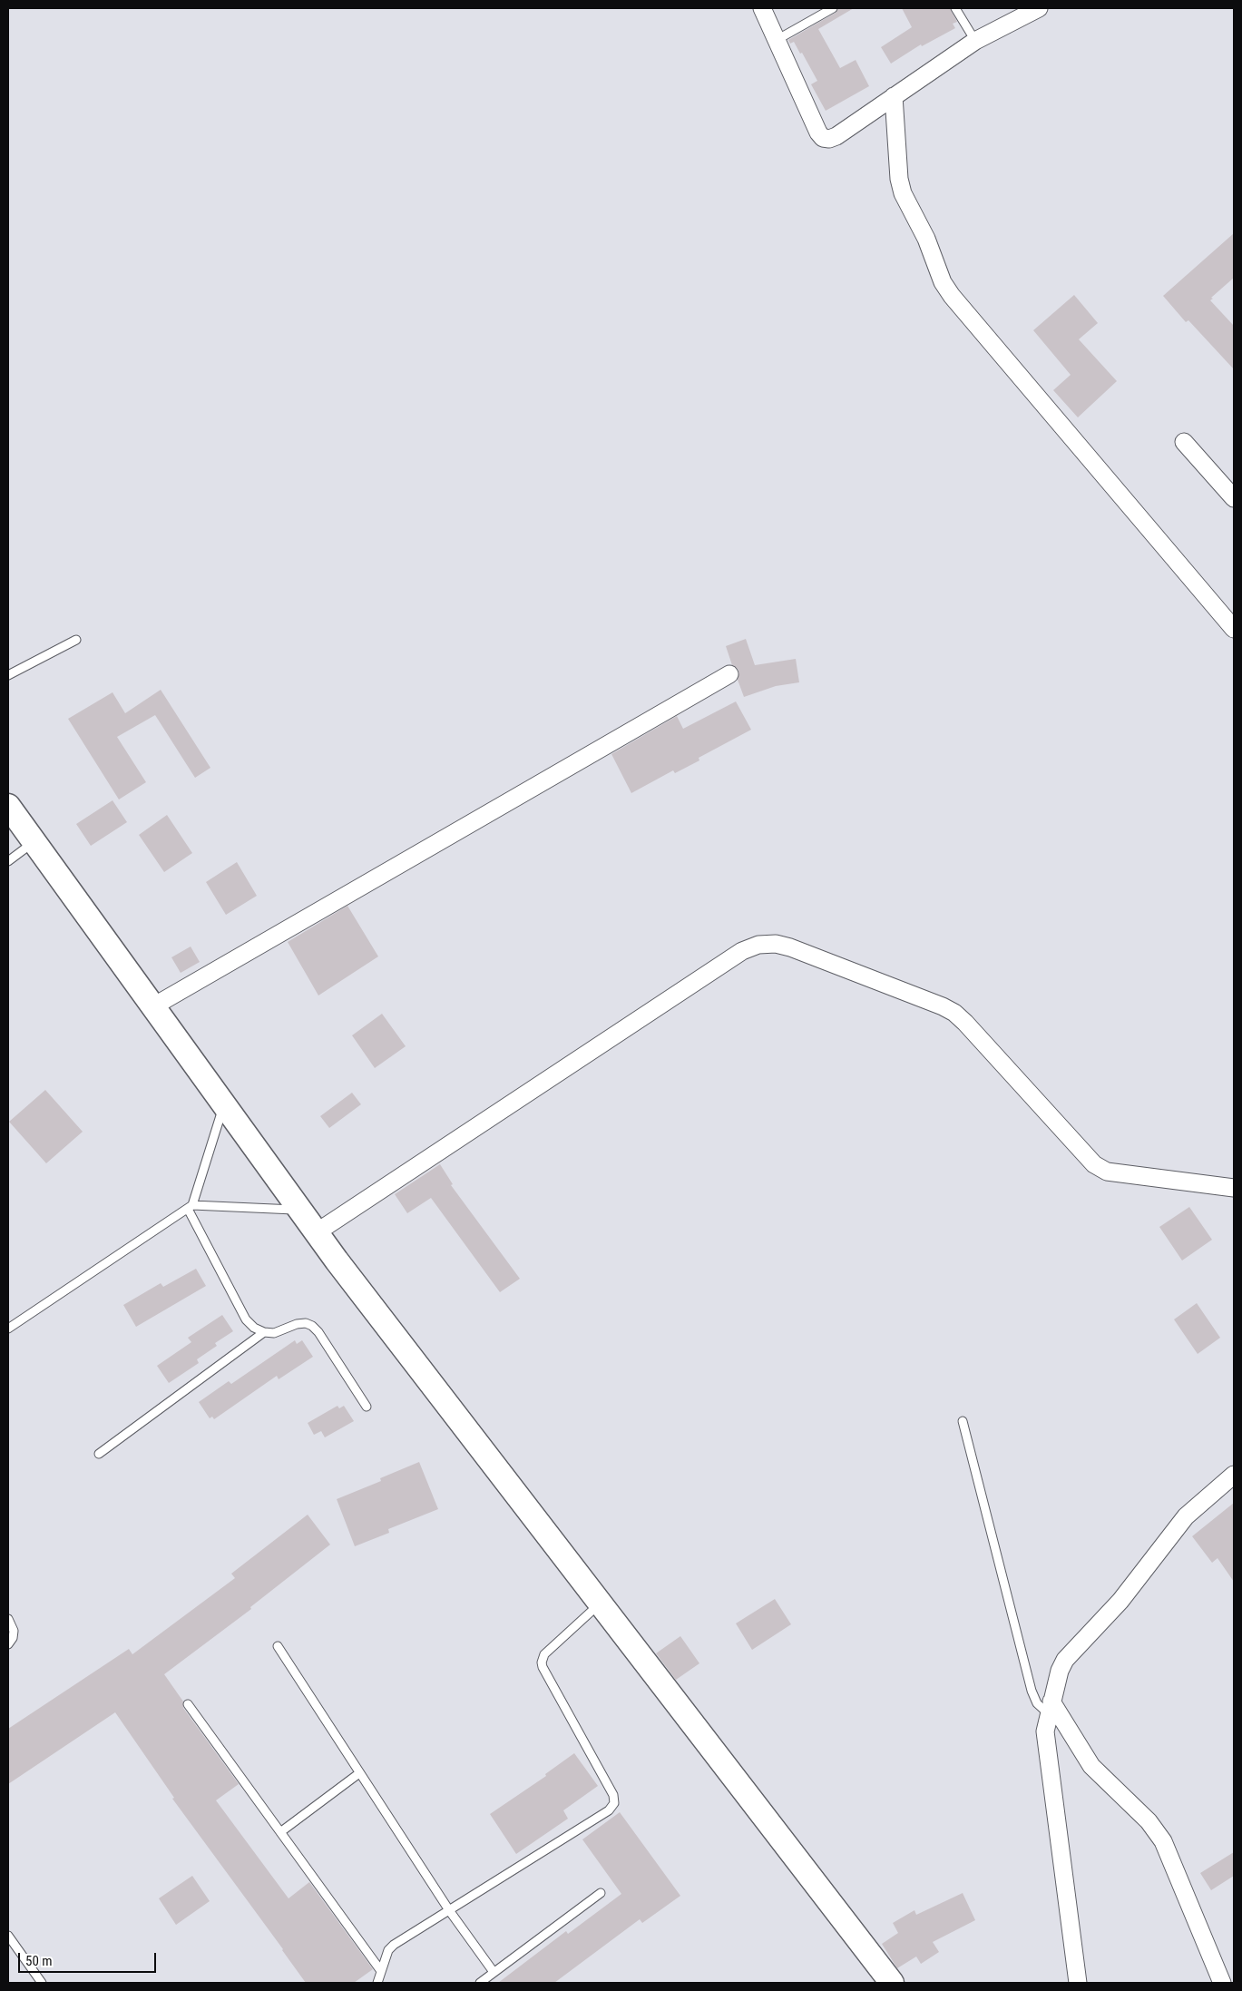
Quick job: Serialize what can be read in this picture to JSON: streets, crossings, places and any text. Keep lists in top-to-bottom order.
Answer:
{
  "scale_bar": "50 m"
}
